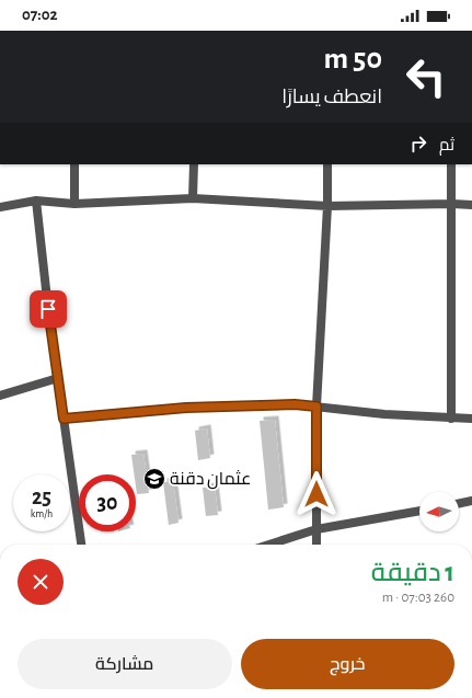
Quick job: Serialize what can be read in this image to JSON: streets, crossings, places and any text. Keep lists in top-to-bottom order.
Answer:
{
  "places": {
    "school or university": ["عثمان دقنة"]
  },
  "north": "left",
  "page": {
    "status": "07:02",
    "turn": ["50 m", "انعطف يسارًا"],
    "then": "ثم",
    "speed": "25 km/h",
    "limit": "30",
    "heading": ["1 دقيقة", "260 m · 07:03"],
    "buttons": ["خروج", "مشاركة"]
  }
}
